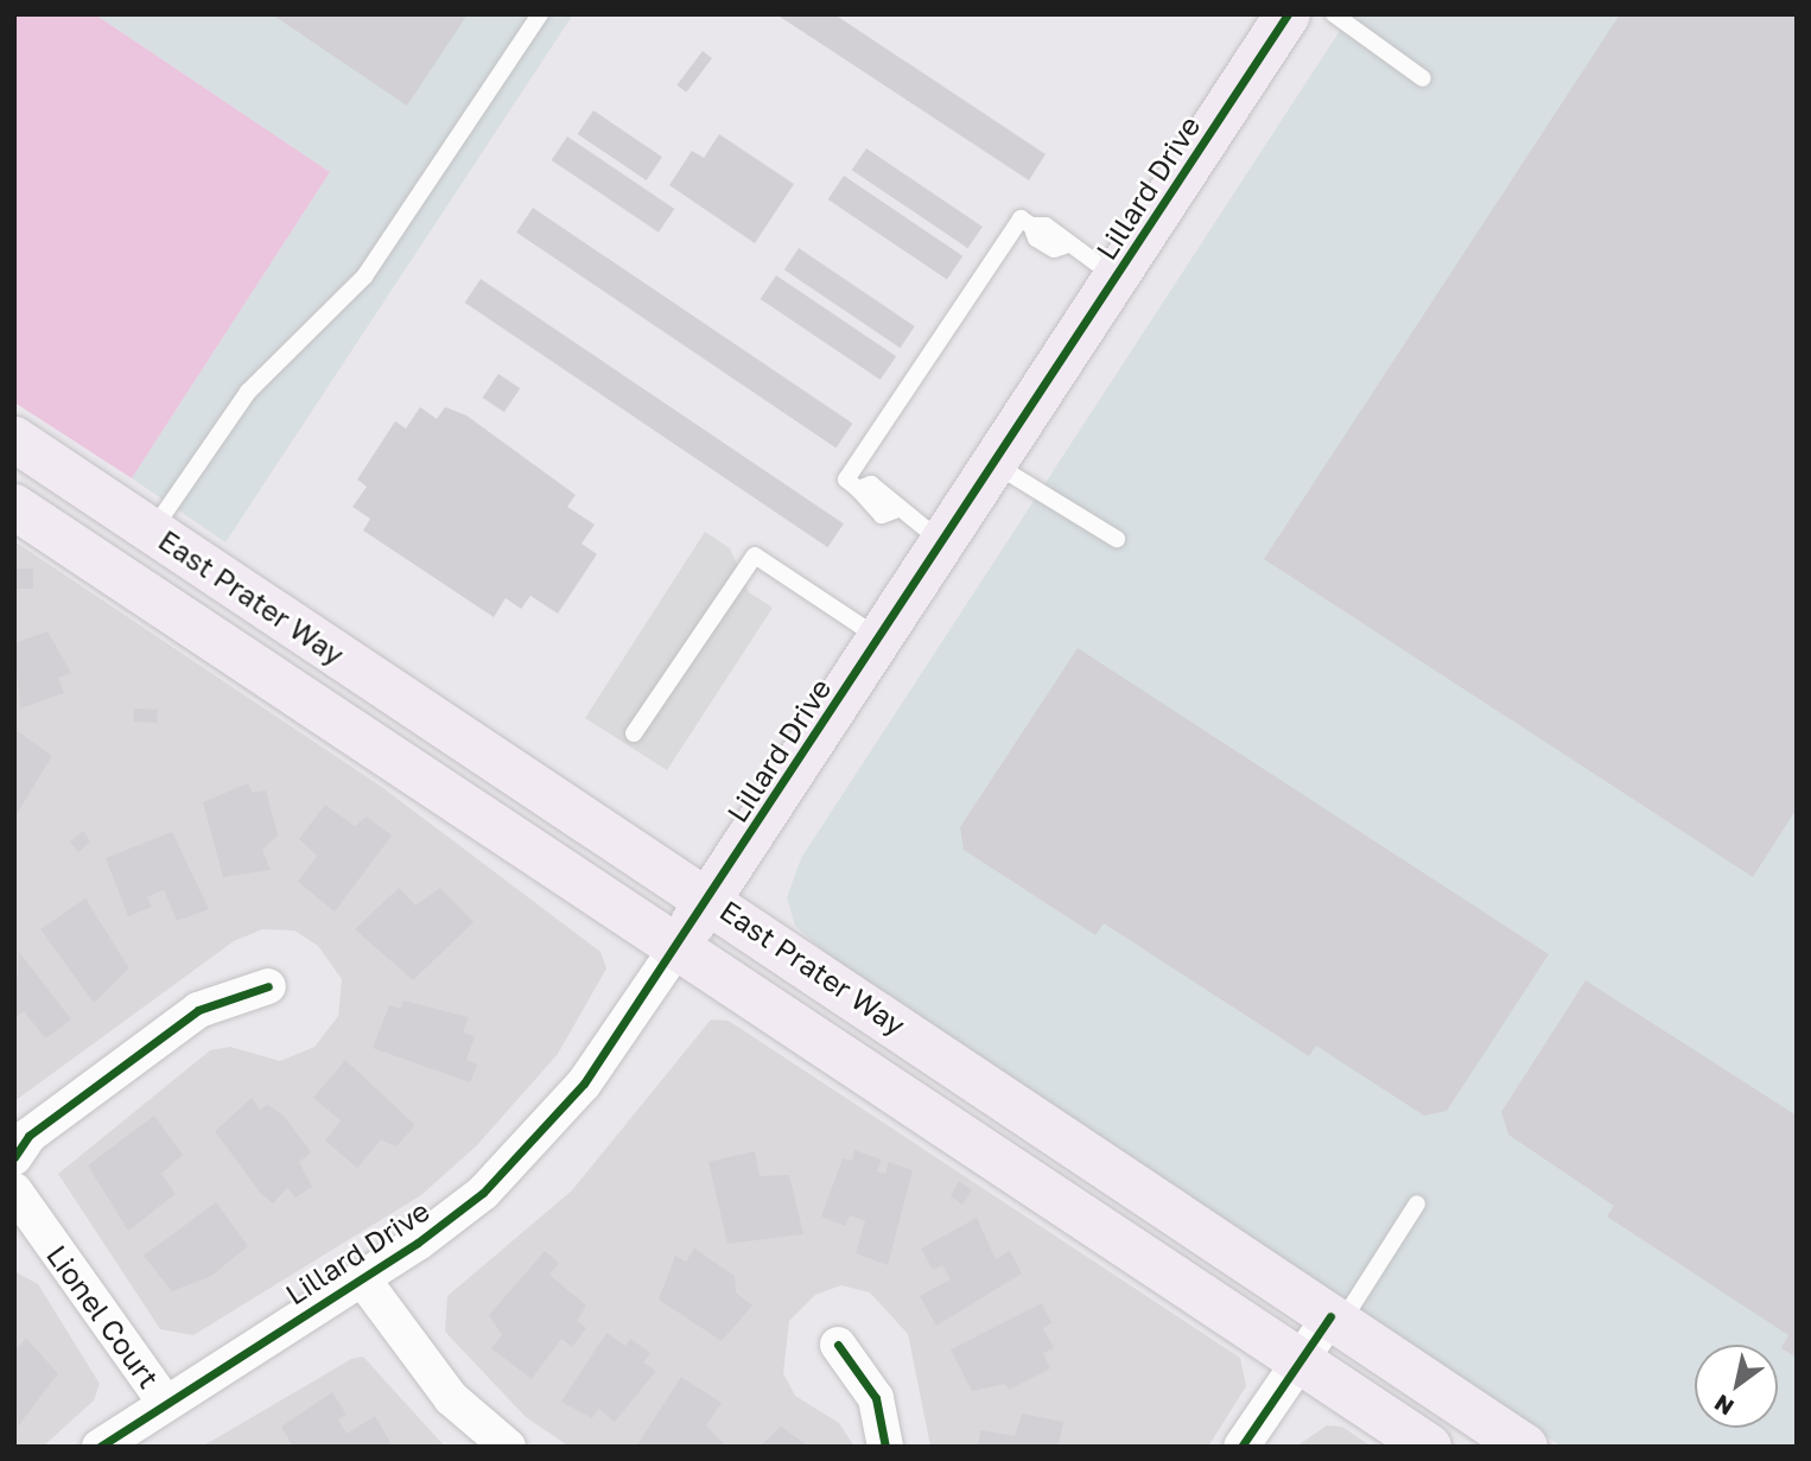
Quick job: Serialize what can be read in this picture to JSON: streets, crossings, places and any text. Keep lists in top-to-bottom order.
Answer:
{
  "streets": {
    "main road": ["Lillard Drive", "East Prater Way"],
    "street": ["Lionel Court"]
  },
  "crossings": [
    ["Lillard Drive", "East Prater Way"],
    ["Lillard Drive", "Lionel Court"]
  ],
  "north": "bottom left"
}
